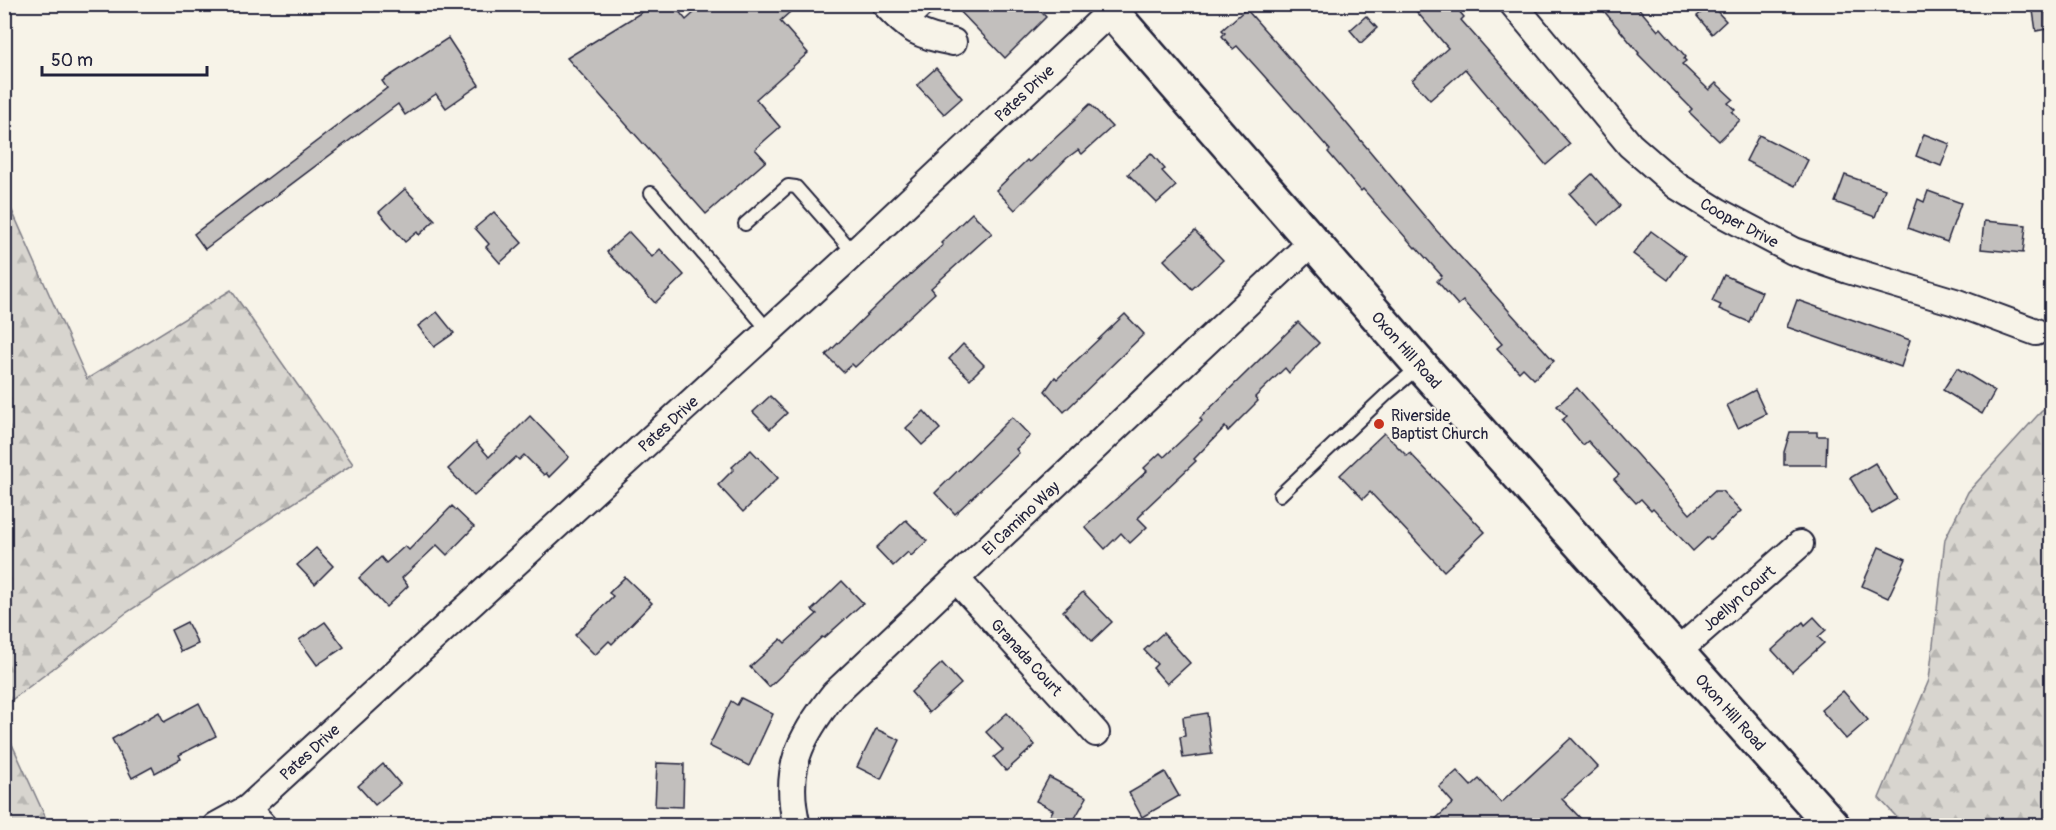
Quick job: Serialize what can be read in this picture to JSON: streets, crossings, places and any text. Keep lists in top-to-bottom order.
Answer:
{
  "streets": {
    "main road": ["Oxon Hill Road"],
    "street": [
      "Pates Drive",
      "Cooper Drive",
      "El Camino Way",
      "Joellyn Court",
      "Granada Court"
    ]
  },
  "crossings": [
    ["Pates Drive", "Oxon Hill Road"],
    ["Oxon Hill Road", "El Camino Way"],
    ["Oxon Hill Road", "Joellyn Court"],
    ["El Camino Way", "Granada Court"]
  ],
  "places": ["Riverside Baptist Church"],
  "scale_bar": "50 m"
}
